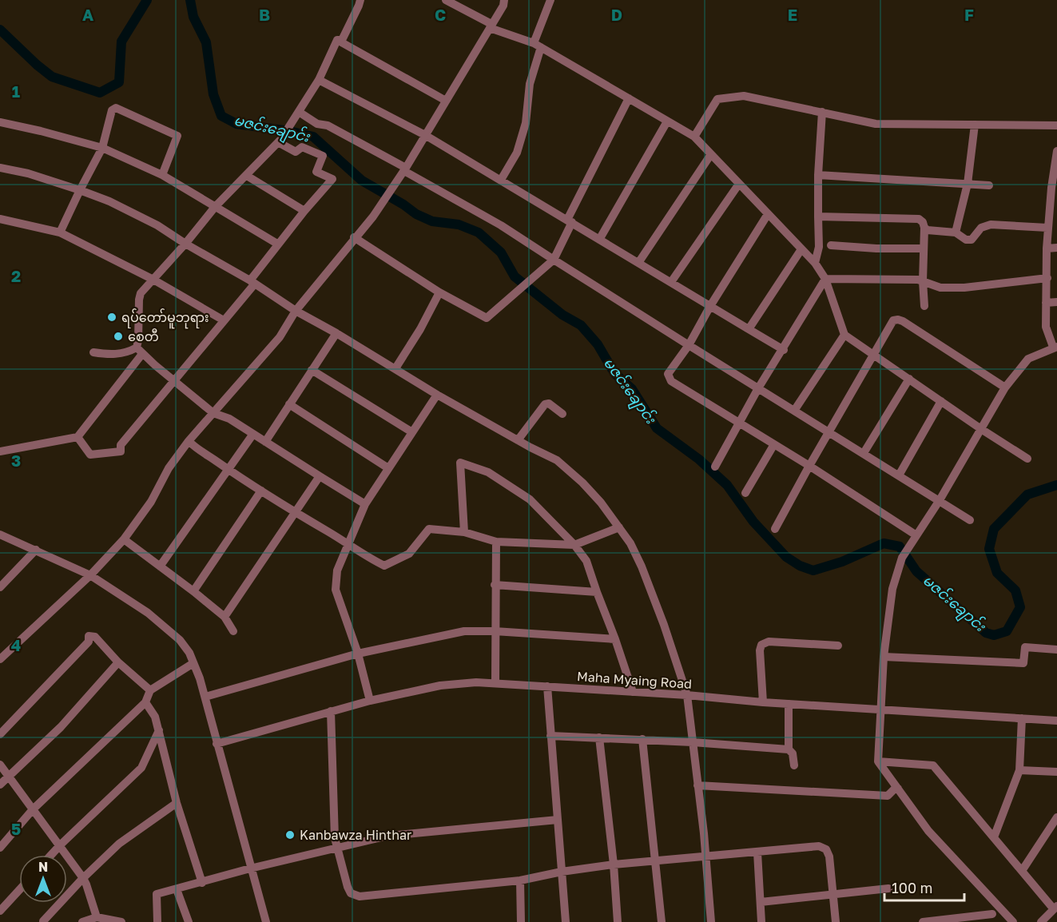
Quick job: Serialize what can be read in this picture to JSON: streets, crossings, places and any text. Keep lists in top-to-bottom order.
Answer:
{
  "streets": {
    "street": ["Maha Myaing Road"]
  },
  "water": ["မဇင်းချောင်း"],
  "places": ["ရပ်တော်မူဘုရား", "စေတီ", "Kanbawza Hinthar"],
  "scale_bar": "100 m",
  "north": "top",
  "grid": {
    "columns": [
      "A",
      "B",
      "C",
      "D",
      "E",
      "F"
    ],
    "rows": [
      "1",
      "2",
      "3",
      "4",
      "5"
    ]
  }
}
